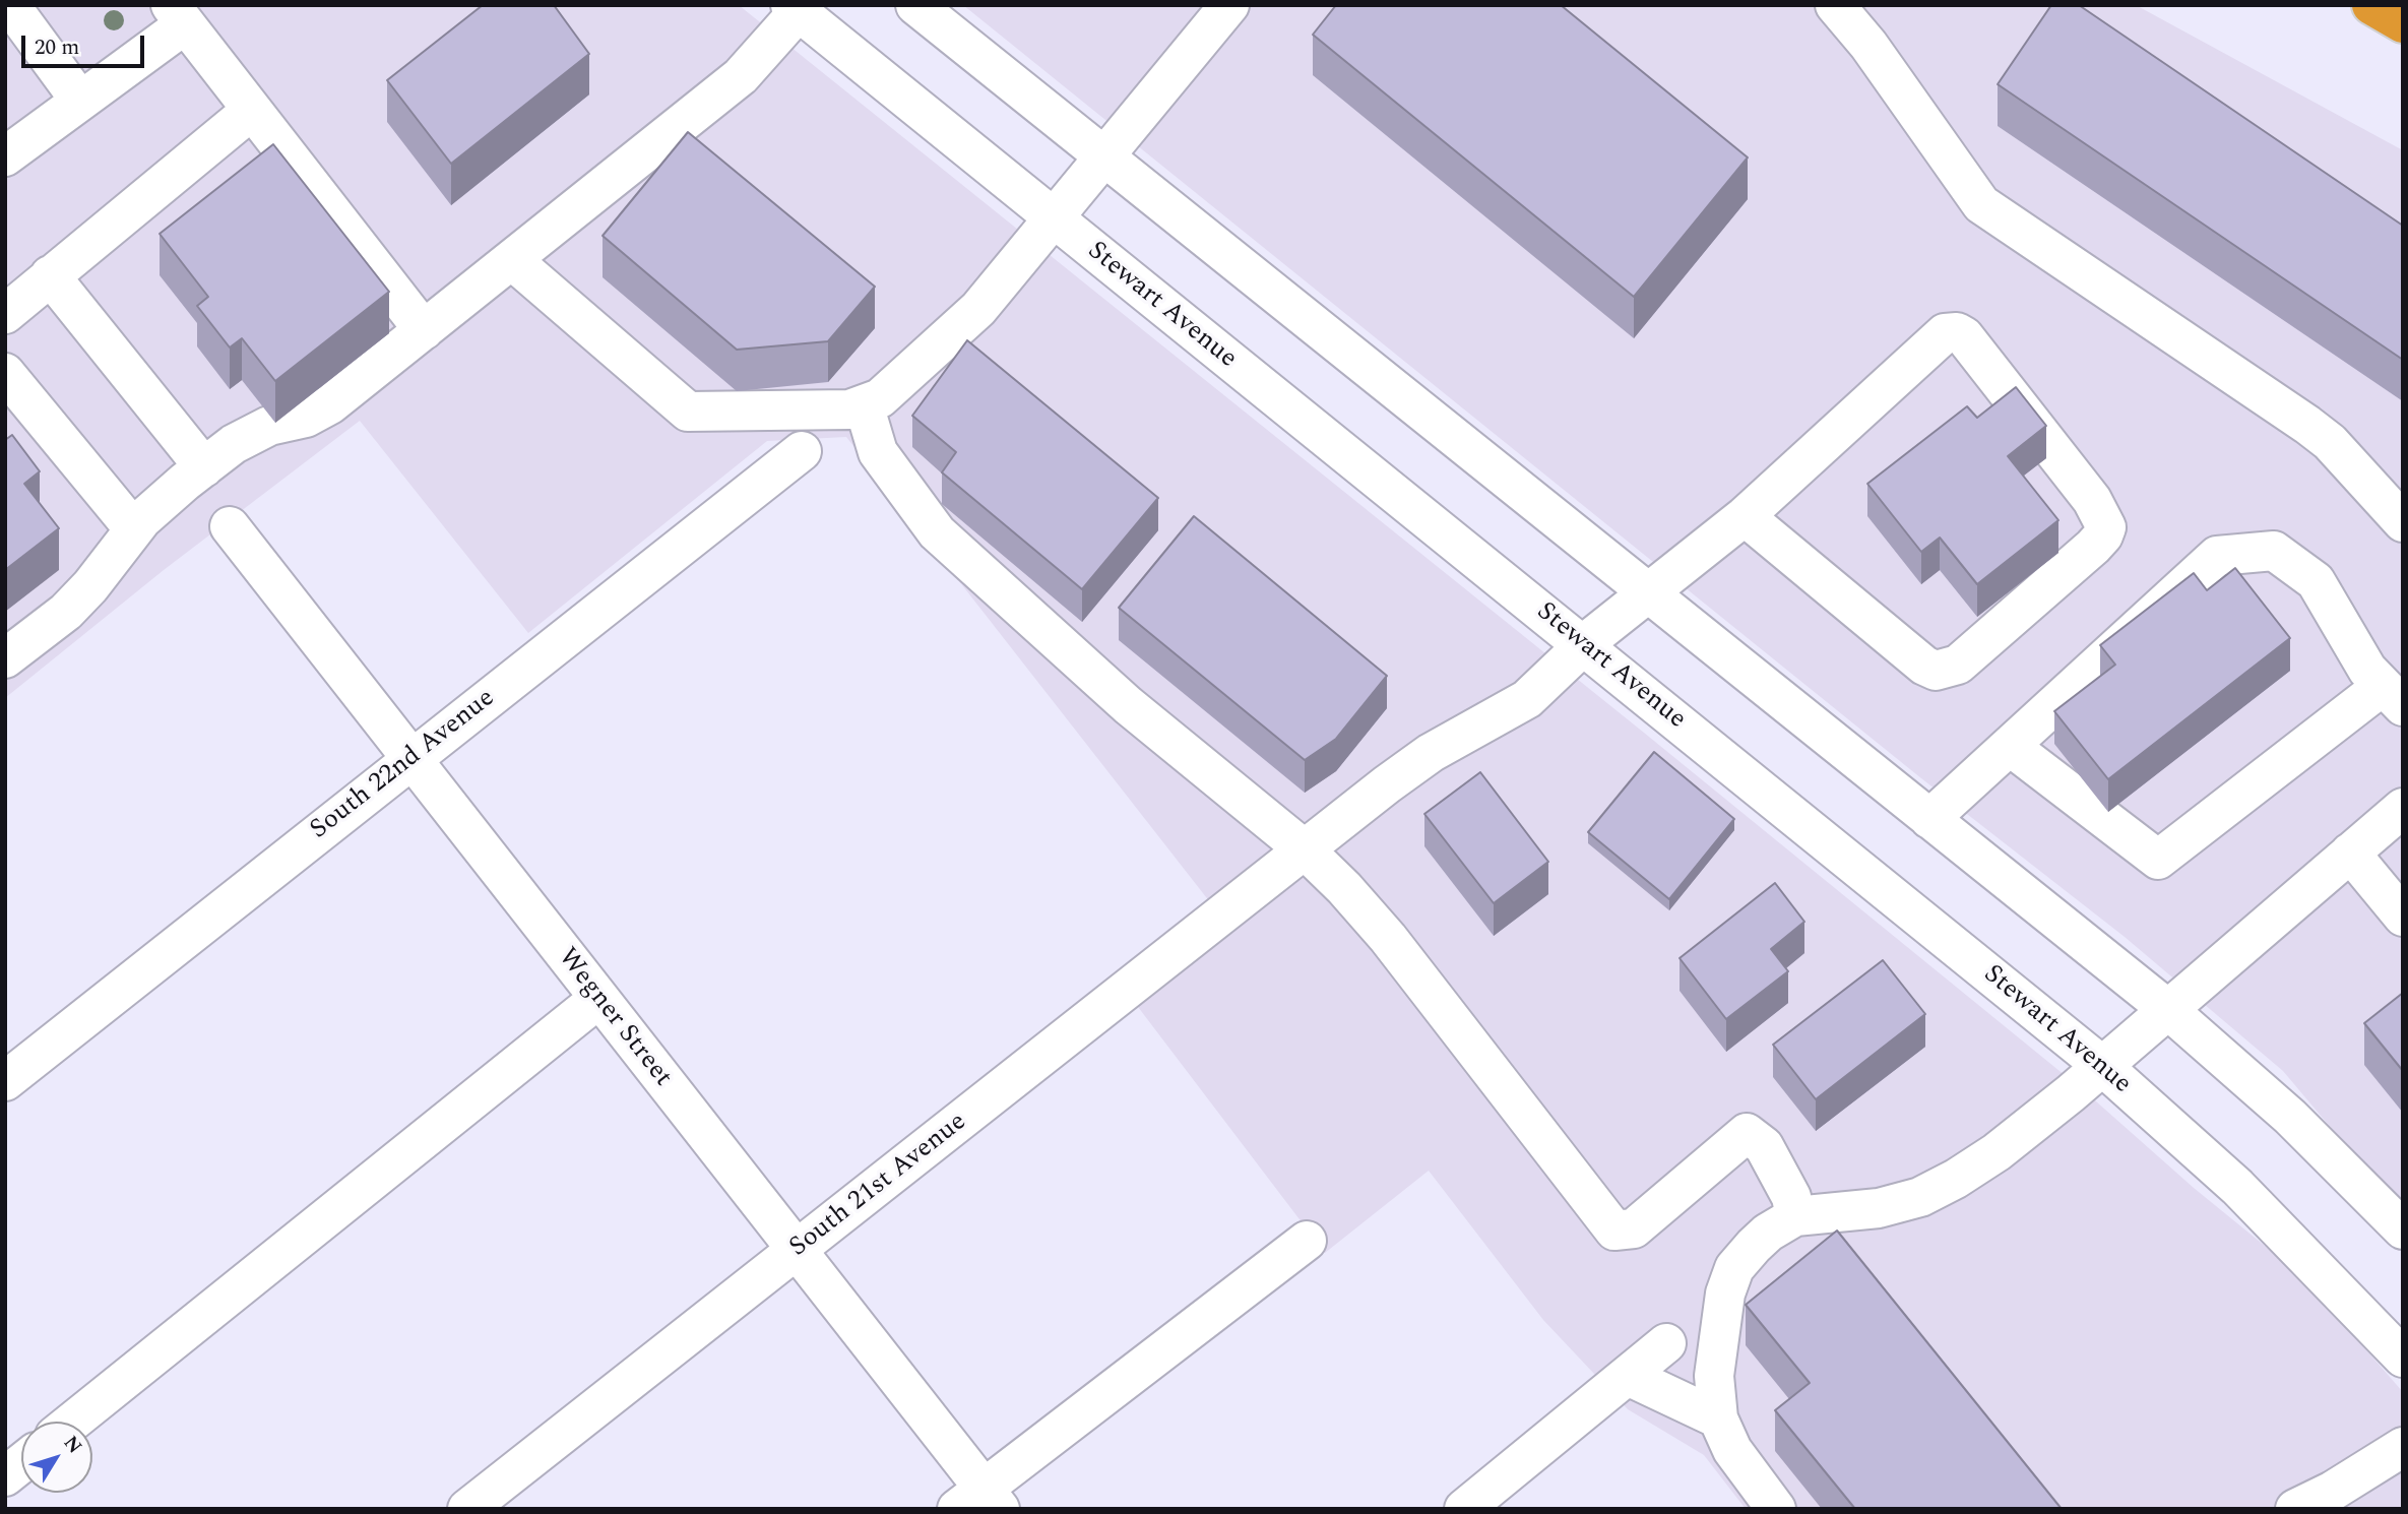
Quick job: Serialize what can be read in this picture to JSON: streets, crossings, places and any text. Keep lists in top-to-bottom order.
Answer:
{
  "streets": {
    "street": [
      "Stewart Avenue",
      "South 22nd Avenue",
      "Wegner Street",
      "South 21st Avenue"
    ]
  },
  "crossings": [
    ["Stewart Avenue", "South 21st Avenue"],
    ["South 22nd Avenue", "Wegner Street"],
    ["Wegner Street", "South 21st Avenue"]
  ],
  "scale_bar": "20 m",
  "north": "top right"
}
